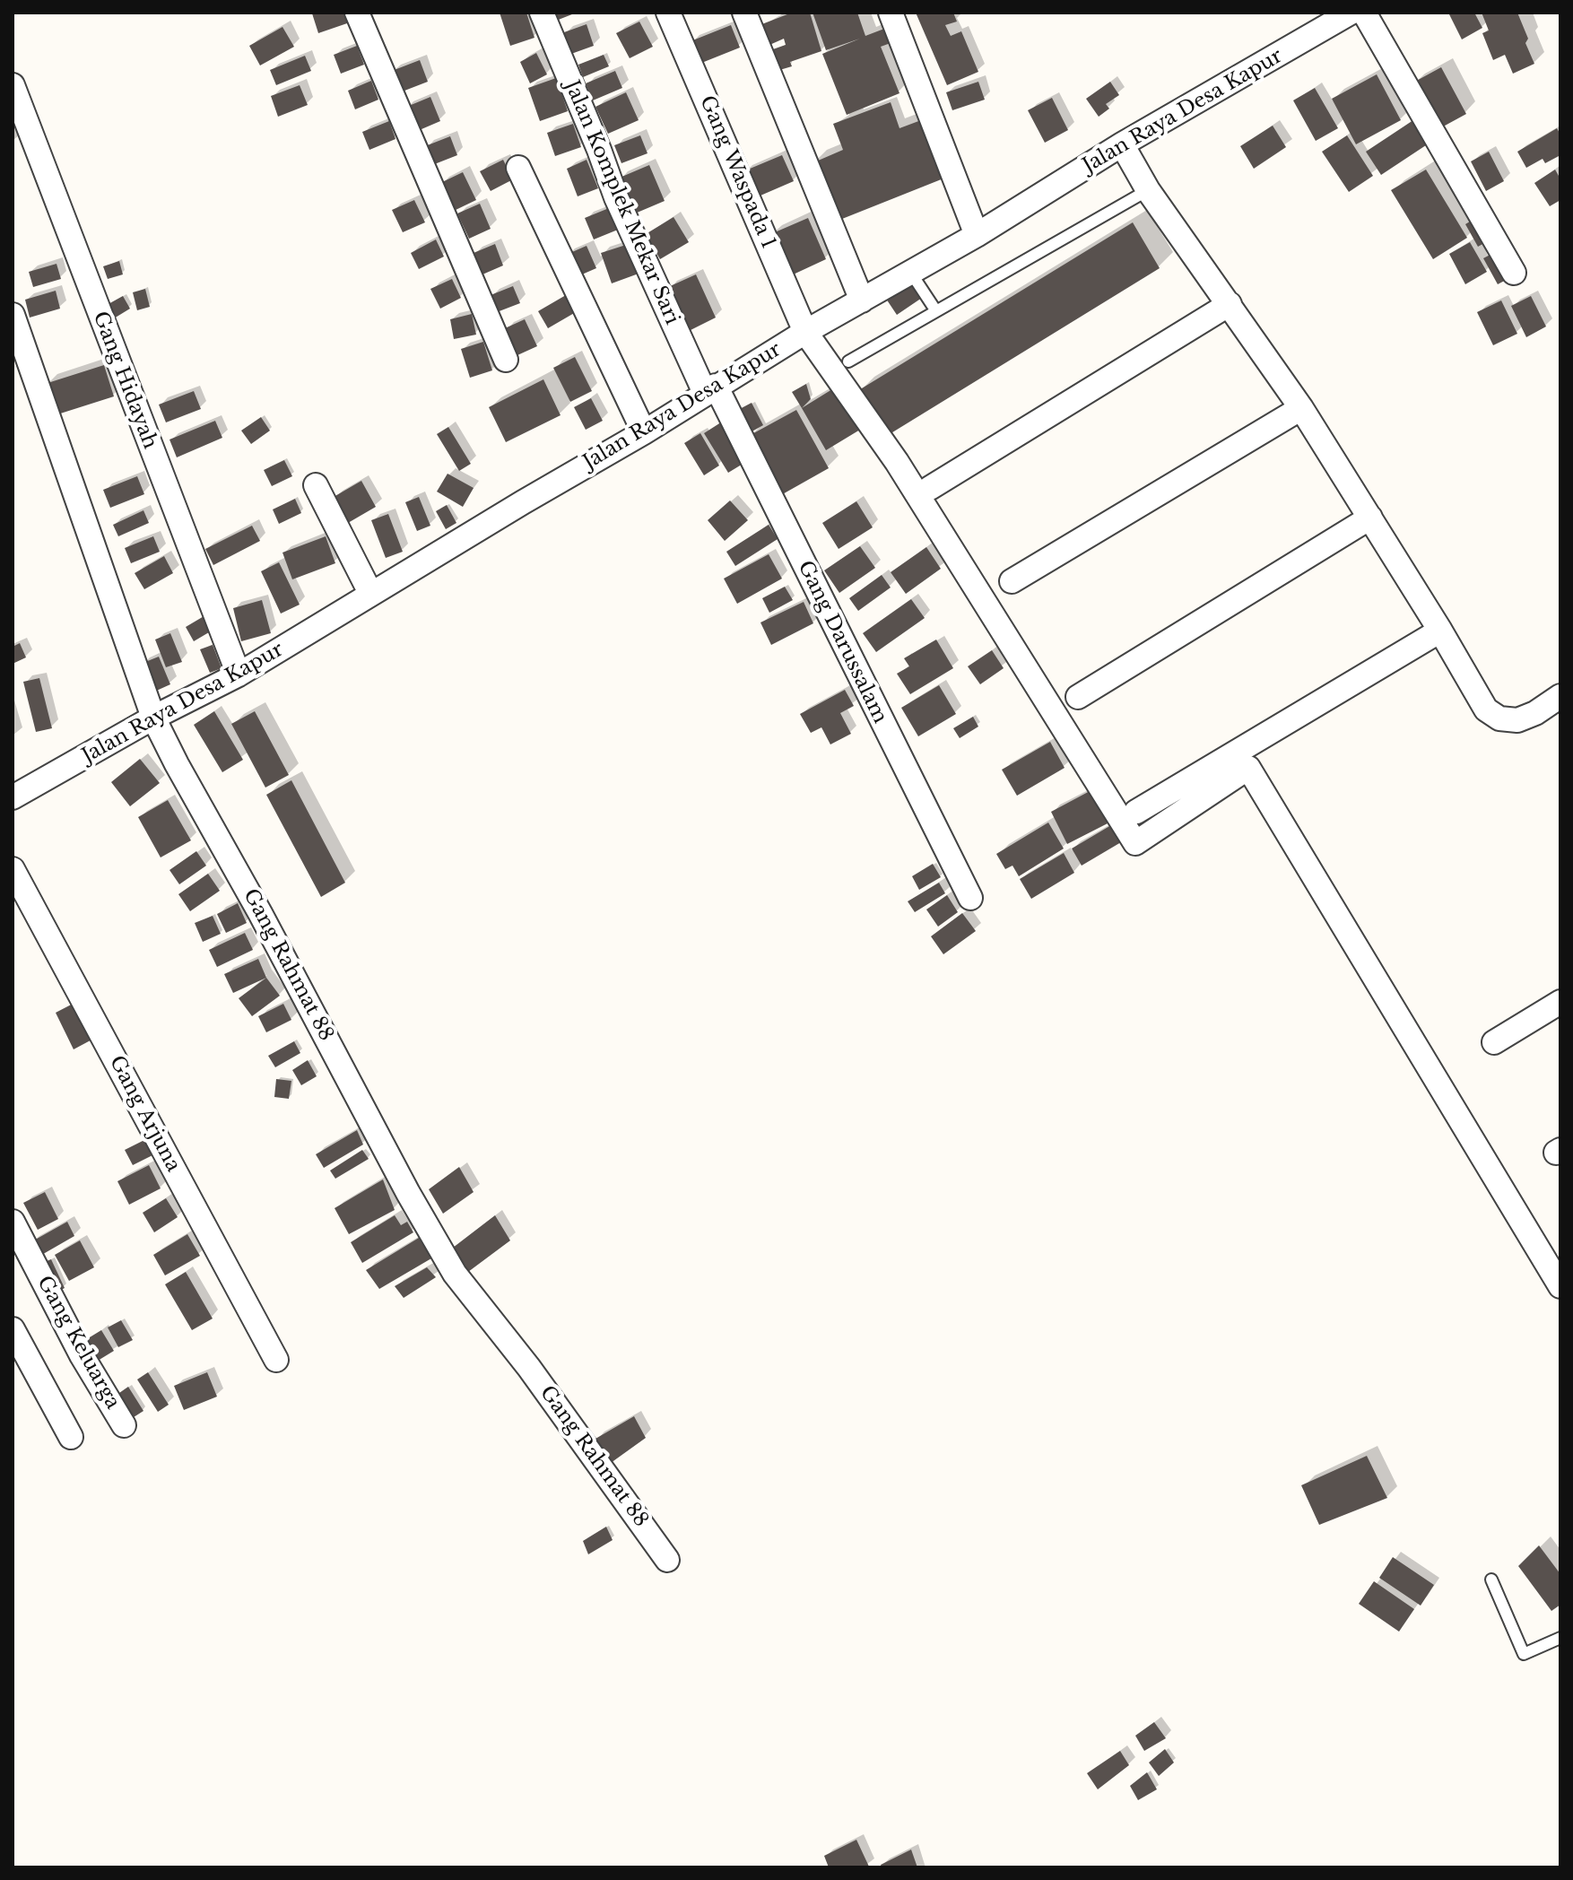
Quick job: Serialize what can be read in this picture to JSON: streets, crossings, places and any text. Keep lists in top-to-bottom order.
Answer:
{
  "streets": {
    "street": [
      "Jalan Raya Desa Kapur",
      "Gang Waspada 1",
      "Jalan Komplek Mekar Sari",
      "Gang Hidayah",
      "Gang Darussalam",
      "Gang Rahmat 88",
      "Gang Arjuna",
      "Gang Keluarga"
    ]
  },
  "crossings": [
    ["Jalan Raya Desa Kapur", "Gang Waspada 1"],
    ["Jalan Raya Desa Kapur", "Jalan Komplek Mekar Sari"],
    ["Jalan Raya Desa Kapur", "Gang Hidayah"],
    ["Jalan Raya Desa Kapur", "Gang Darussalam"],
    ["Jalan Raya Desa Kapur", "Gang Rahmat 88"],
    ["Jalan Komplek Mekar Sari", "Gang Darussalam"]
  ]
}
